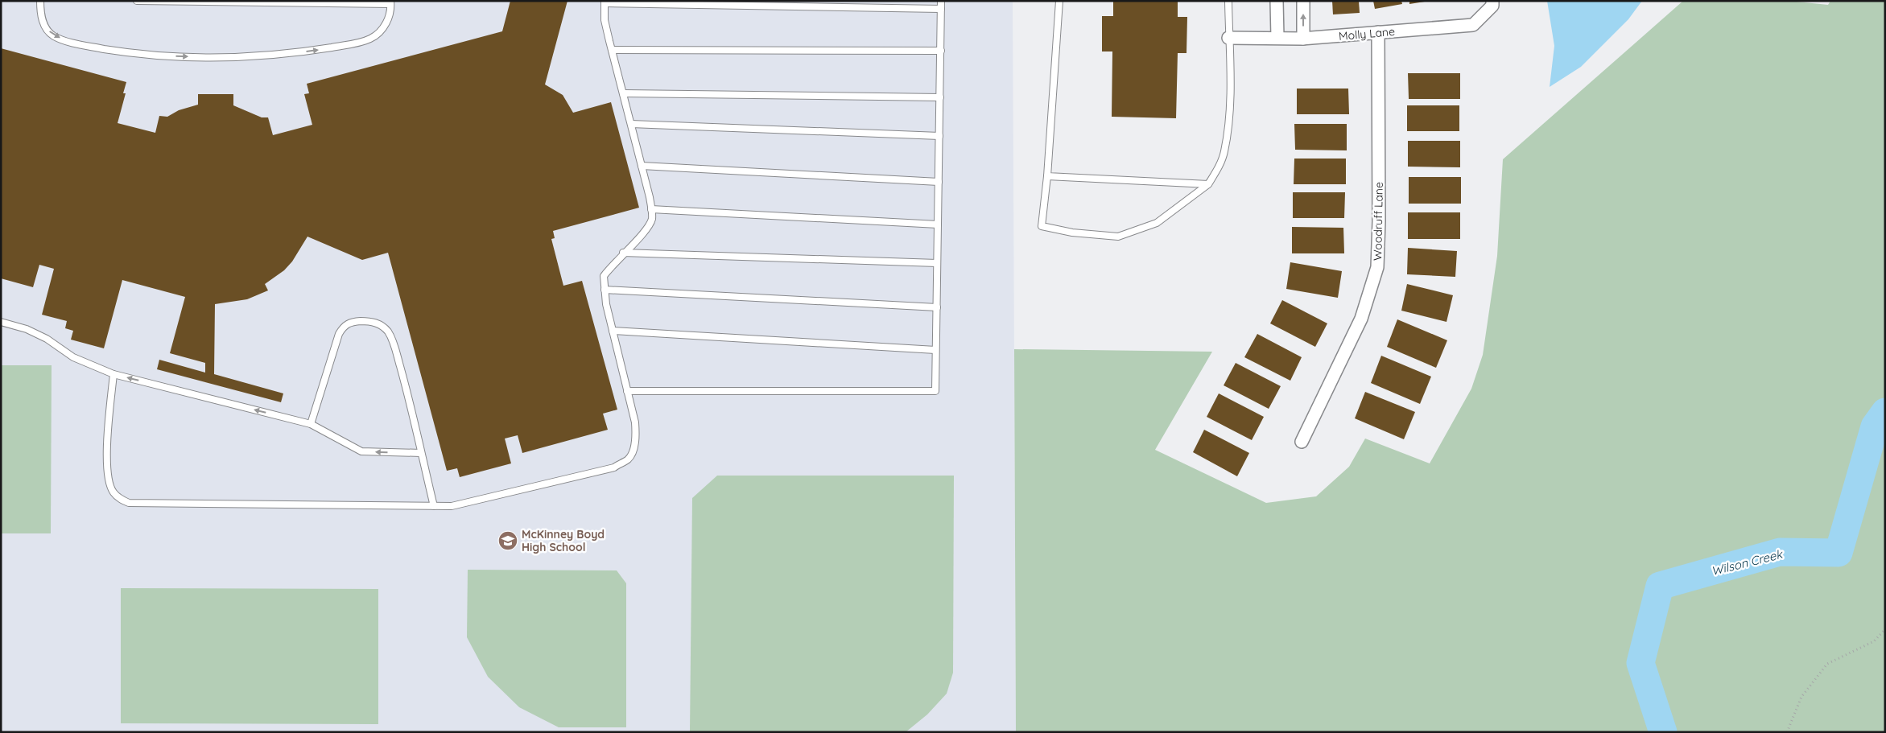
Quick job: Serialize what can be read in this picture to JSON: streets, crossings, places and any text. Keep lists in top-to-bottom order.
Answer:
{
  "streets": {
    "street": ["Molly Lane", "Woodruff Lane"]
  },
  "crossings": [
    ["Molly Lane", "Woodruff Lane"]
  ],
  "water": ["Wilson Creek"],
  "places": {
    "school or university": ["McKinney Boyd High School"]
  }
}
